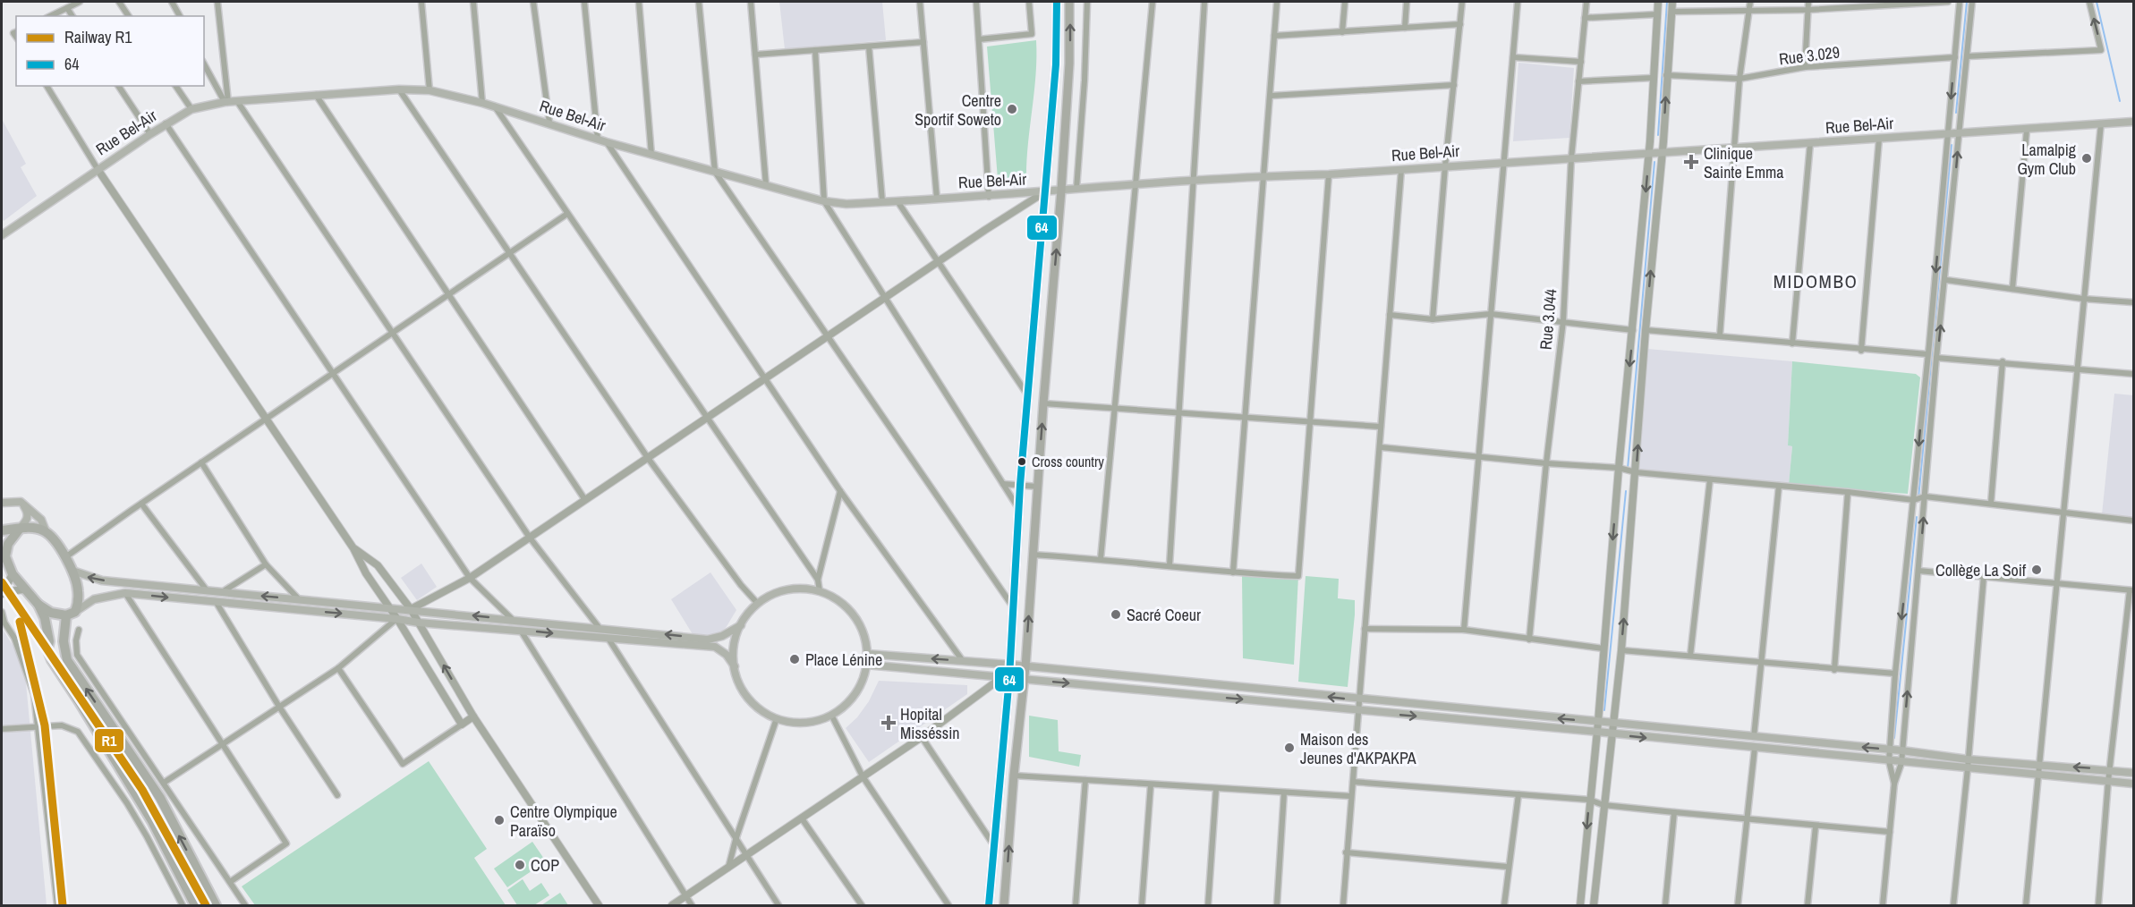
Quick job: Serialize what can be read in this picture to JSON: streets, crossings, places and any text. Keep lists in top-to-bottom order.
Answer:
{
  "streets": {
    "main road": ["Rue Bel-Air"],
    "street": ["Rue 3.029", "Rue 3.044"]
  },
  "crossings": [
    ["Rue Bel-Air", "Rue 3.044"]
  ],
  "districts": ["MIDOMBO"],
  "places": {
    "other": [
      "Centre Sportif Soweto",
      "Lamalpig Gym Club",
      "Cross country",
      "Collège La Soif",
      "Sacré Coeur",
      "Place Lénine",
      "Maison des Jeunes d'AKPAKPA",
      "Centre Olympique Paraïso",
      "COP"
    ],
    "health": ["Clinique Sainte Emma", "Hopital Misséssin"]
  },
  "lines": ["transit line 64", "rail line R1"],
  "legend": ["Railway R1", "64"]
}
